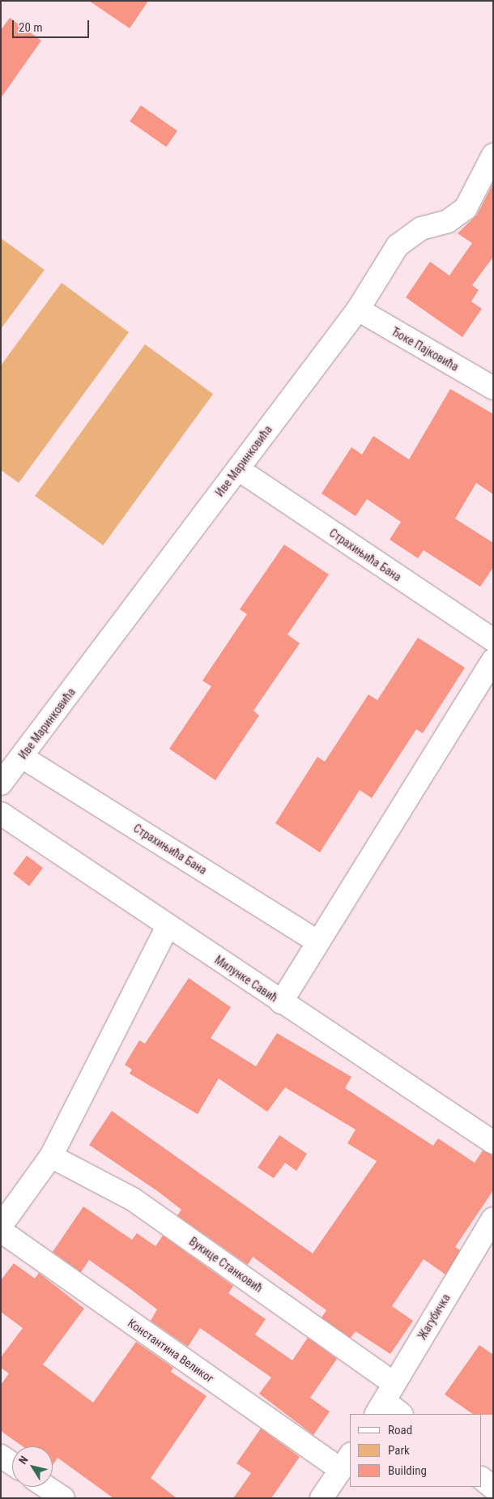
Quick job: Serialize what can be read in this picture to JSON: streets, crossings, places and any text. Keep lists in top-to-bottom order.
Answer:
{
  "streets": {
    "street": [
      "Ђоке Пајковића",
      "Иве Маринковића",
      "Страхињића Бана",
      "Милунке Савић",
      "Вукице Станковић",
      "Жагубичка",
      "Константина Великог"
    ]
  },
  "crossings": [
    ["Ђоке Пајковића", "Иве Маринковића"],
    ["Иве Маринковића", "Страхињића Бана"],
    ["Вукице Станковић", "Жагубичка"]
  ],
  "legend": ["Road", "Park", "Building"],
  "scale_bar": "20 m",
  "north": "top left"
}
